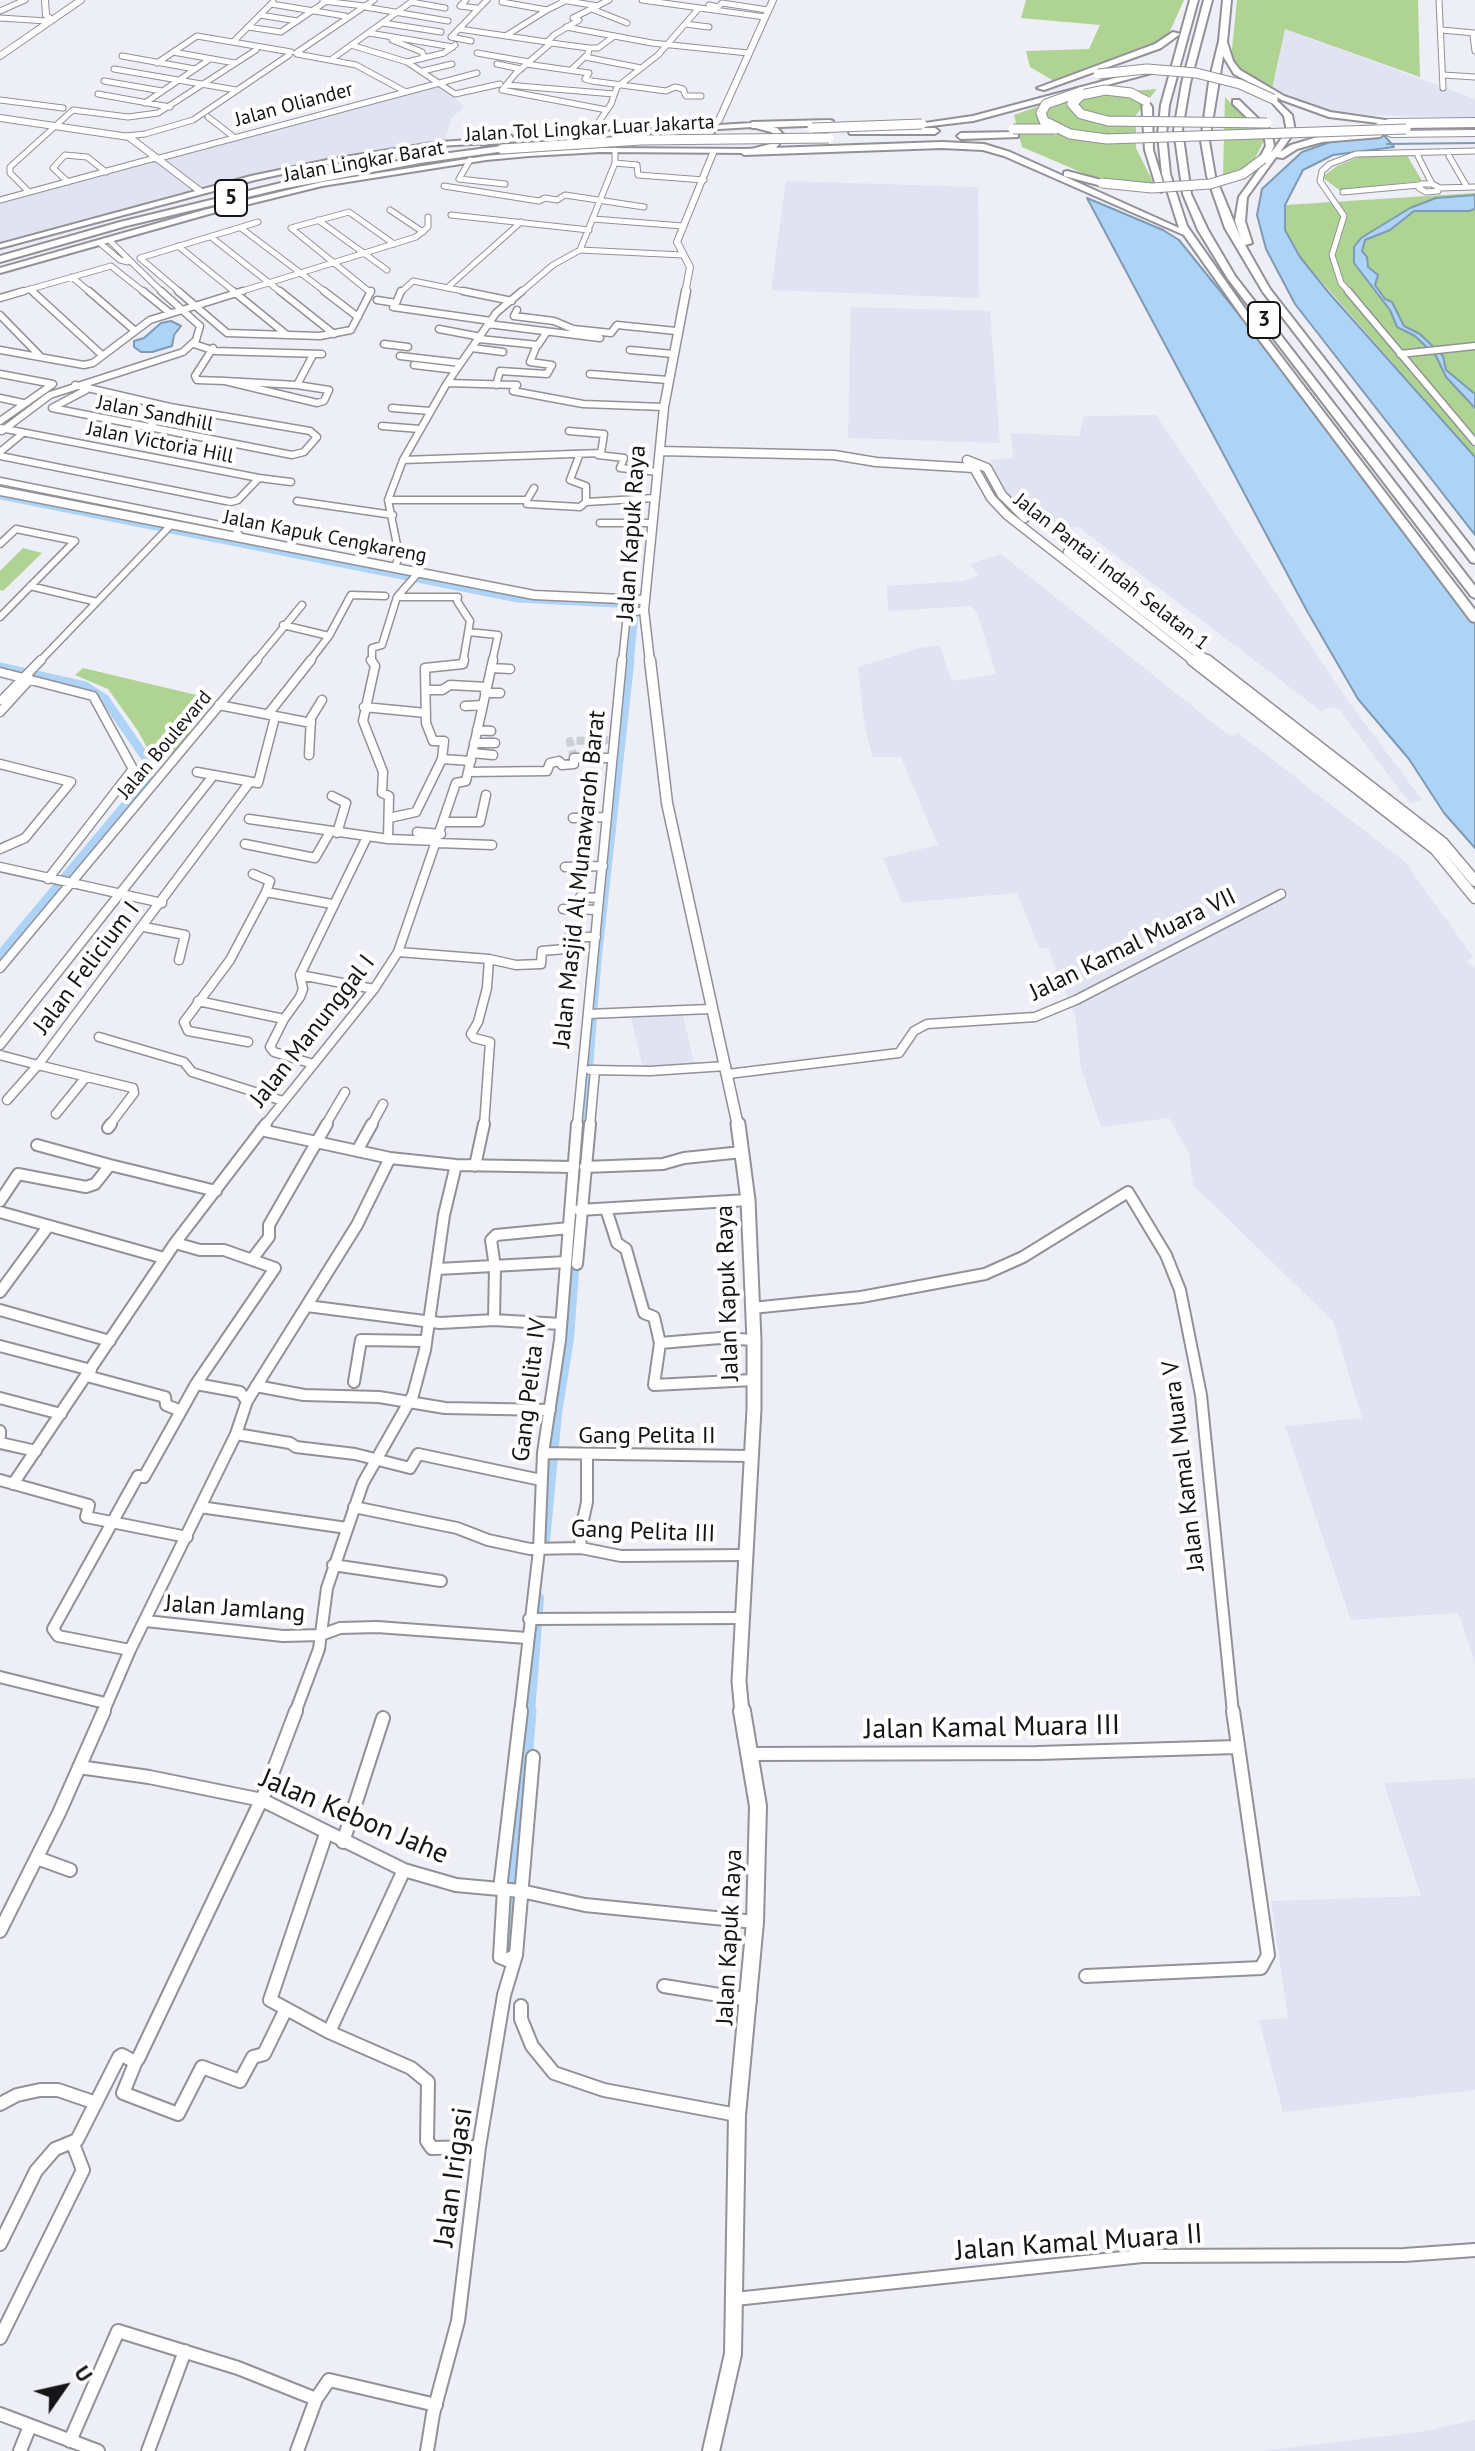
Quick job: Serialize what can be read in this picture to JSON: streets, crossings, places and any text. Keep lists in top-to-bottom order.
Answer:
{
  "streets": {
    "highway": ["Jalan Tol Lingkar Luar Jakarta", "5", "3"],
    "main road": ["Jalan Lingkar Barat"],
    "street": [
      "Jalan Oliander",
      "Jalan Sandhill",
      "Jalan Victoria Hill",
      "Jalan Kapuk Raya",
      "Jalan Kapuk Cengkareng",
      "Jalan Pantai Indah Selatan 1",
      "Jalan Boulevard",
      "Jalan Masjid Al Munawaroh Barat",
      "Jalan Kamal Muara VII",
      "Jalan Felicium I",
      "Jalan Manunggal I",
      "Gang Pelita IV",
      "Gang Pelita II",
      "Jalan Kamal Muara V",
      "Gang Pelita III",
      "Jalan Jamlang",
      "Jalan Kamal Muara III",
      "Jalan Kebon Jahe",
      "Jalan Irigasi",
      "Jalan Kamal Muara II"
    ]
  },
  "crossings": [
    ["Jalan Tol Lingkar Luar Jakarta", "Jalan Lingkar Barat"],
    ["Jalan Lingkar Barat", "Jalan Kapuk Raya"],
    ["Jalan Kapuk Raya", "Jalan Kapuk Cengkareng"],
    ["Jalan Kapuk Raya", "Jalan Pantai Indah Selatan 1"],
    ["Jalan Kapuk Raya", "Jalan Masjid Al Munawaroh Barat"],
    ["Jalan Kapuk Raya", "Jalan Kamal Muara VII"],
    ["Jalan Kapuk Raya", "Gang Pelita II"],
    ["Jalan Kapuk Raya", "Jalan Kamal Muara V"],
    ["Jalan Kapuk Raya", "Gang Pelita III"],
    ["Jalan Kapuk Raya", "Jalan Kamal Muara III"],
    ["Jalan Kapuk Raya", "Jalan Kebon Jahe"],
    ["Jalan Kapuk Raya", "Jalan Kamal Muara II"],
    ["Jalan Kapuk Cengkareng", "Jalan Masjid Al Munawaroh Barat"],
    ["Jalan Masjid Al Munawaroh Barat", "Jalan Kamal Muara VII"],
    ["Jalan Masjid Al Munawaroh Barat", "Gang Pelita IV"],
    ["Gang Pelita IV", "Gang Pelita II"],
    ["Gang Pelita IV", "Gang Pelita III"],
    ["Gang Pelita IV", "Jalan Jamlang"],
    ["Gang Pelita IV", "Jalan Kebon Jahe"],
    ["Gang Pelita IV", "Jalan Irigasi"],
    ["Jalan Kamal Muara V", "Jalan Kamal Muara III"],
    ["Jalan Kebon Jahe", "Jalan Irigasi"]
  ],
  "north": "top right"
}
